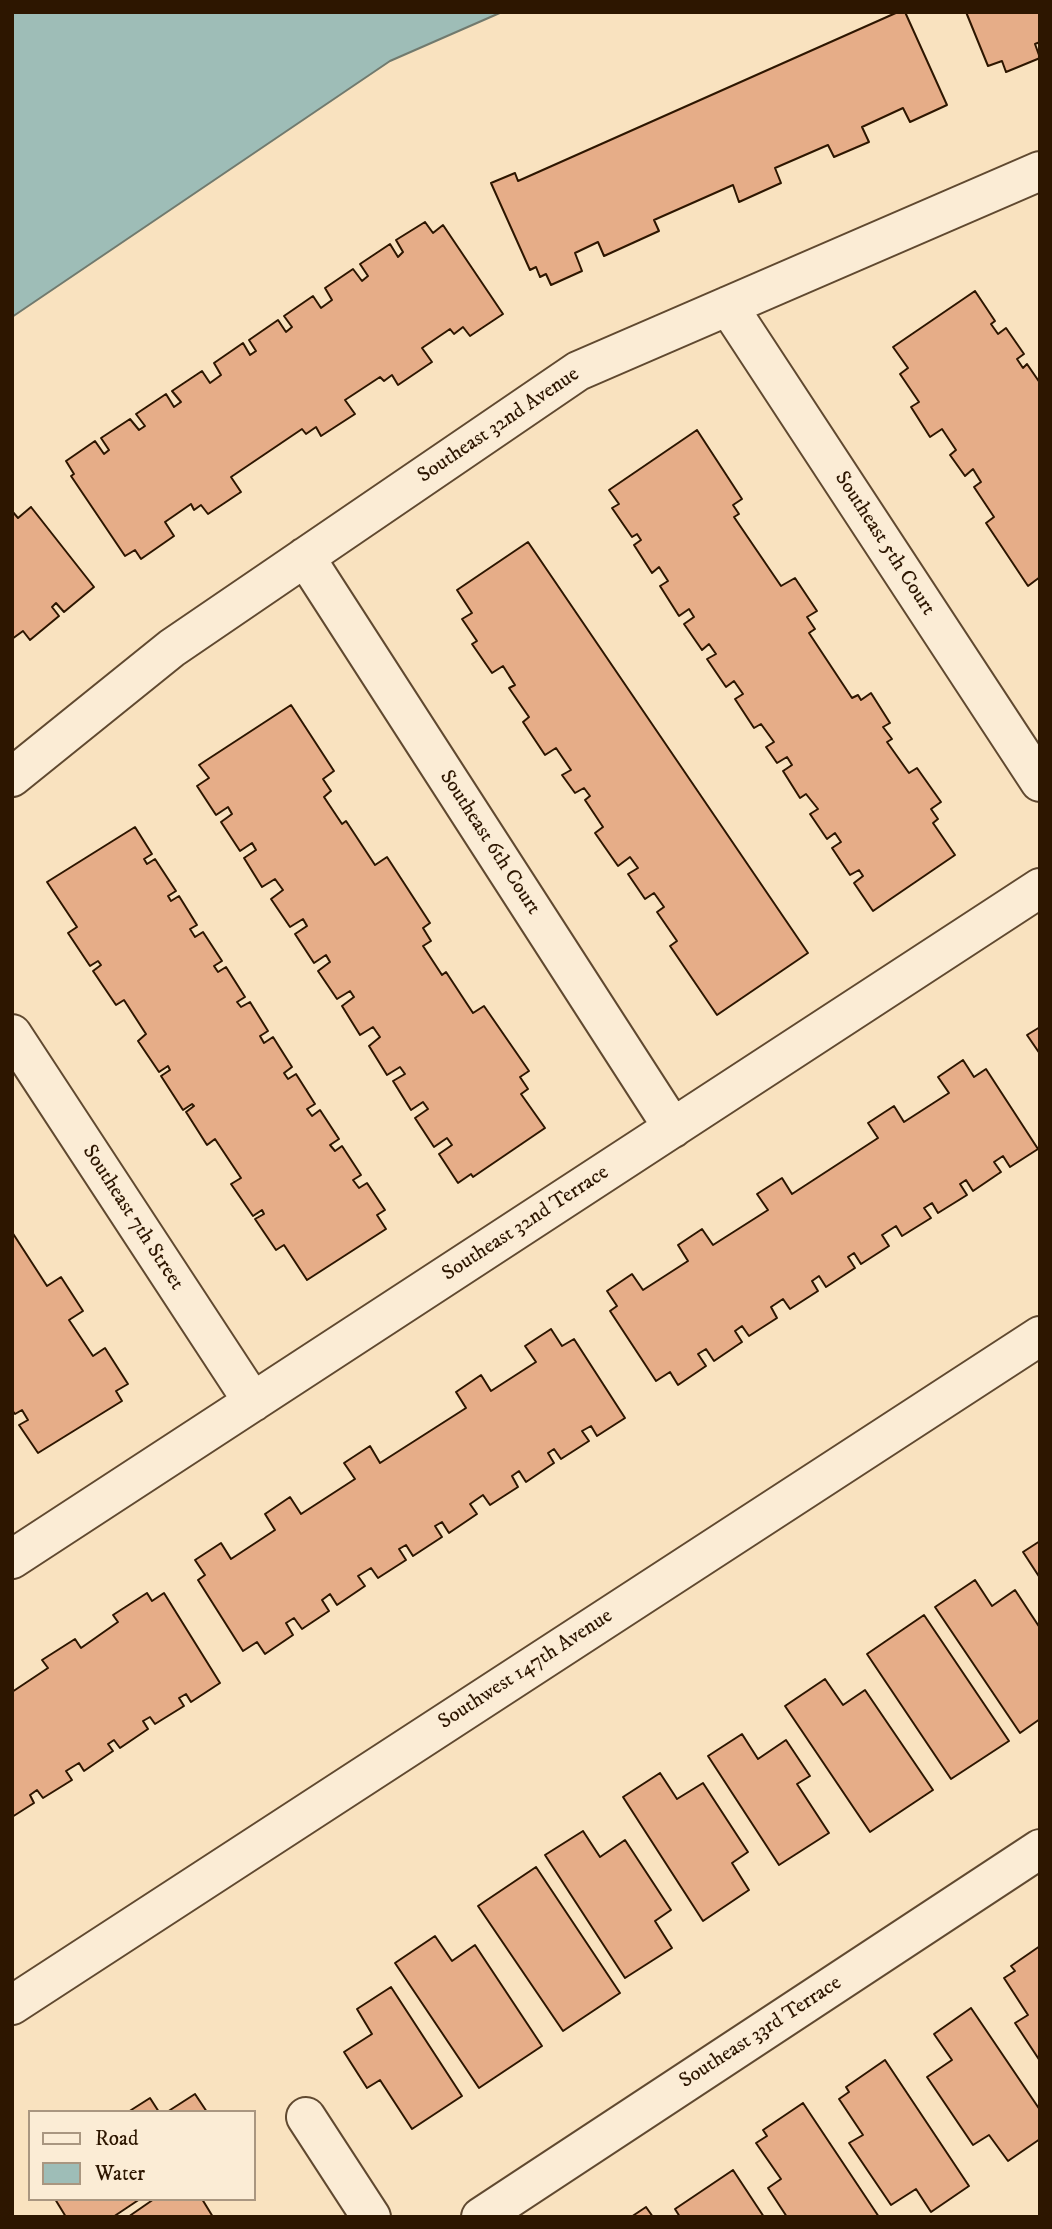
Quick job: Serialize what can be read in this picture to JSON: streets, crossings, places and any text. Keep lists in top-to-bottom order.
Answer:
{
  "streets": {
    "street": [
      "Southeast 32nd Avenue",
      "Southeast 5th Court",
      "Southeast 6th Court",
      "Southeast 7th Street",
      "Southeast 32nd Terrace",
      "Southwest 147th Avenue",
      "Southeast 33rd Terrace"
    ]
  },
  "crossings": [
    ["Southeast 32nd Avenue", "Southeast 5th Court"],
    ["Southeast 32nd Avenue", "Southeast 6th Court"],
    ["Southeast 6th Court", "Southeast 32nd Terrace"],
    ["Southeast 7th Street", "Southeast 32nd Terrace"]
  ],
  "legend": ["Road", "Water"]
}
